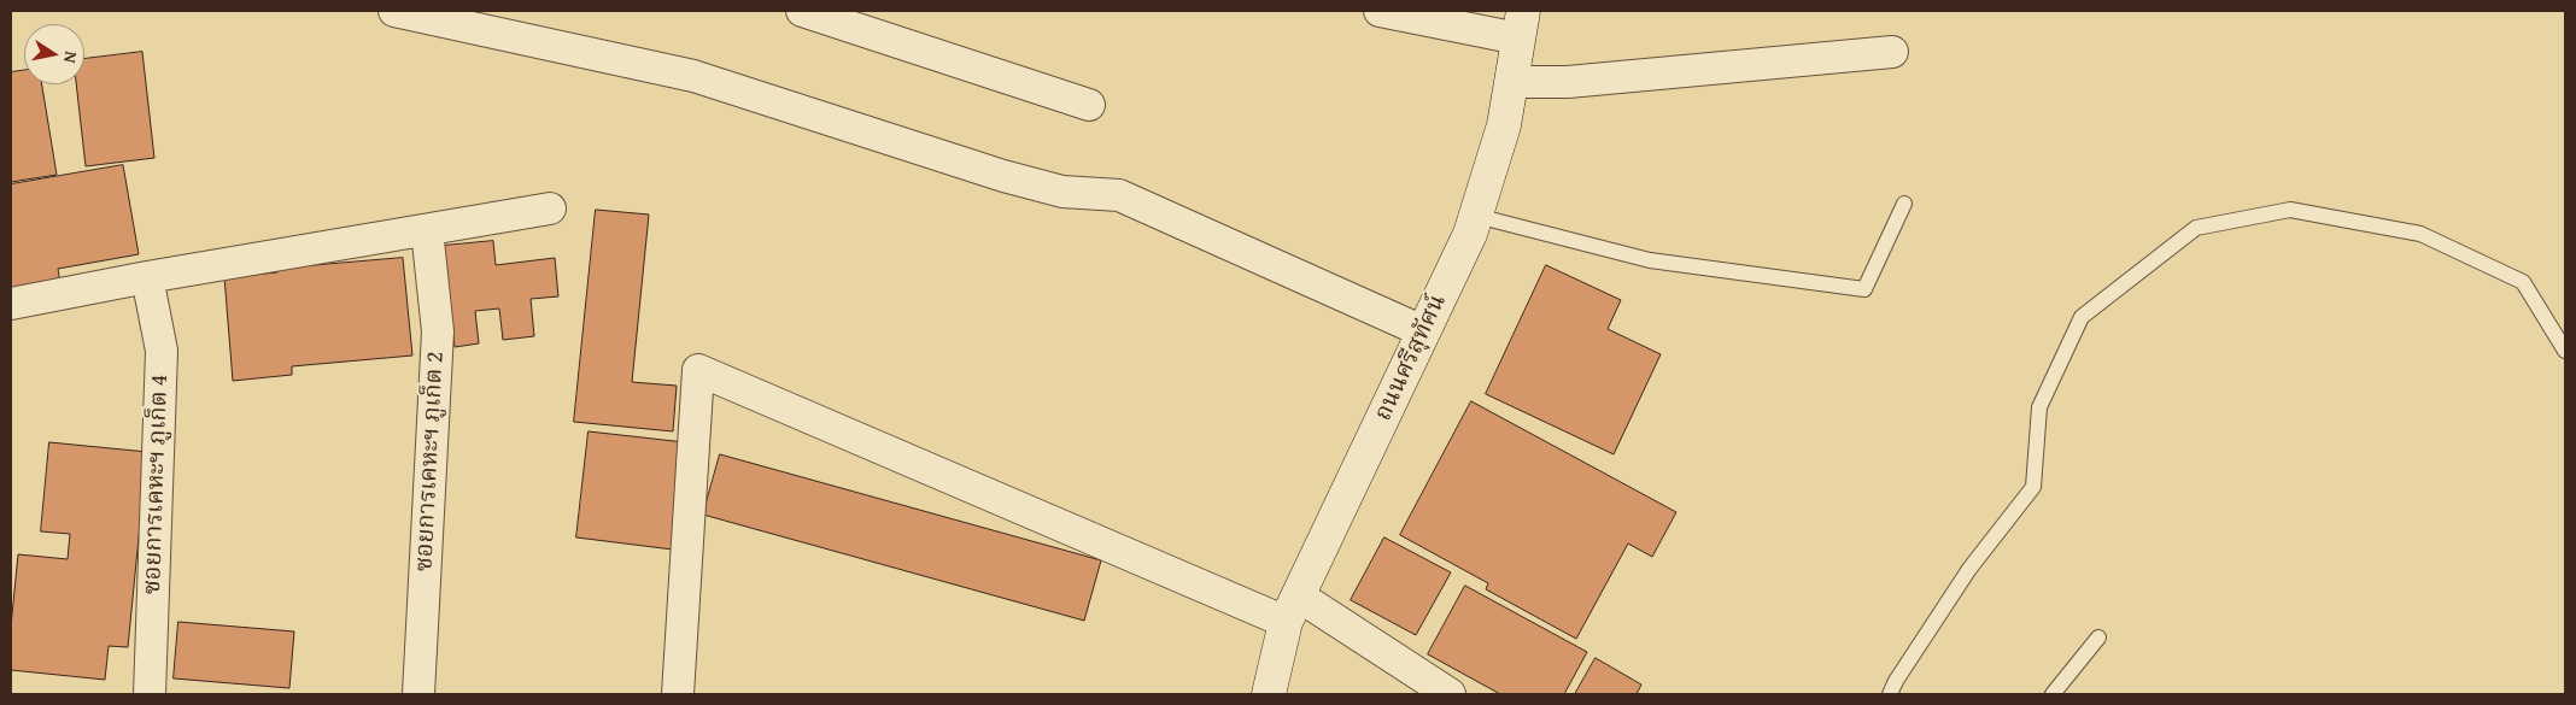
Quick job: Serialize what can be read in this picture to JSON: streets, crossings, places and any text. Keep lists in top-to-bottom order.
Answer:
{
  "streets": {
    "street": ["ถนนศรีสุทัศน์", "ซอยการเคหะฯ ภูเก็ต 2", "ซอยการเคหะฯ ภูเก็ต 4"]
  },
  "north": "right"
}
